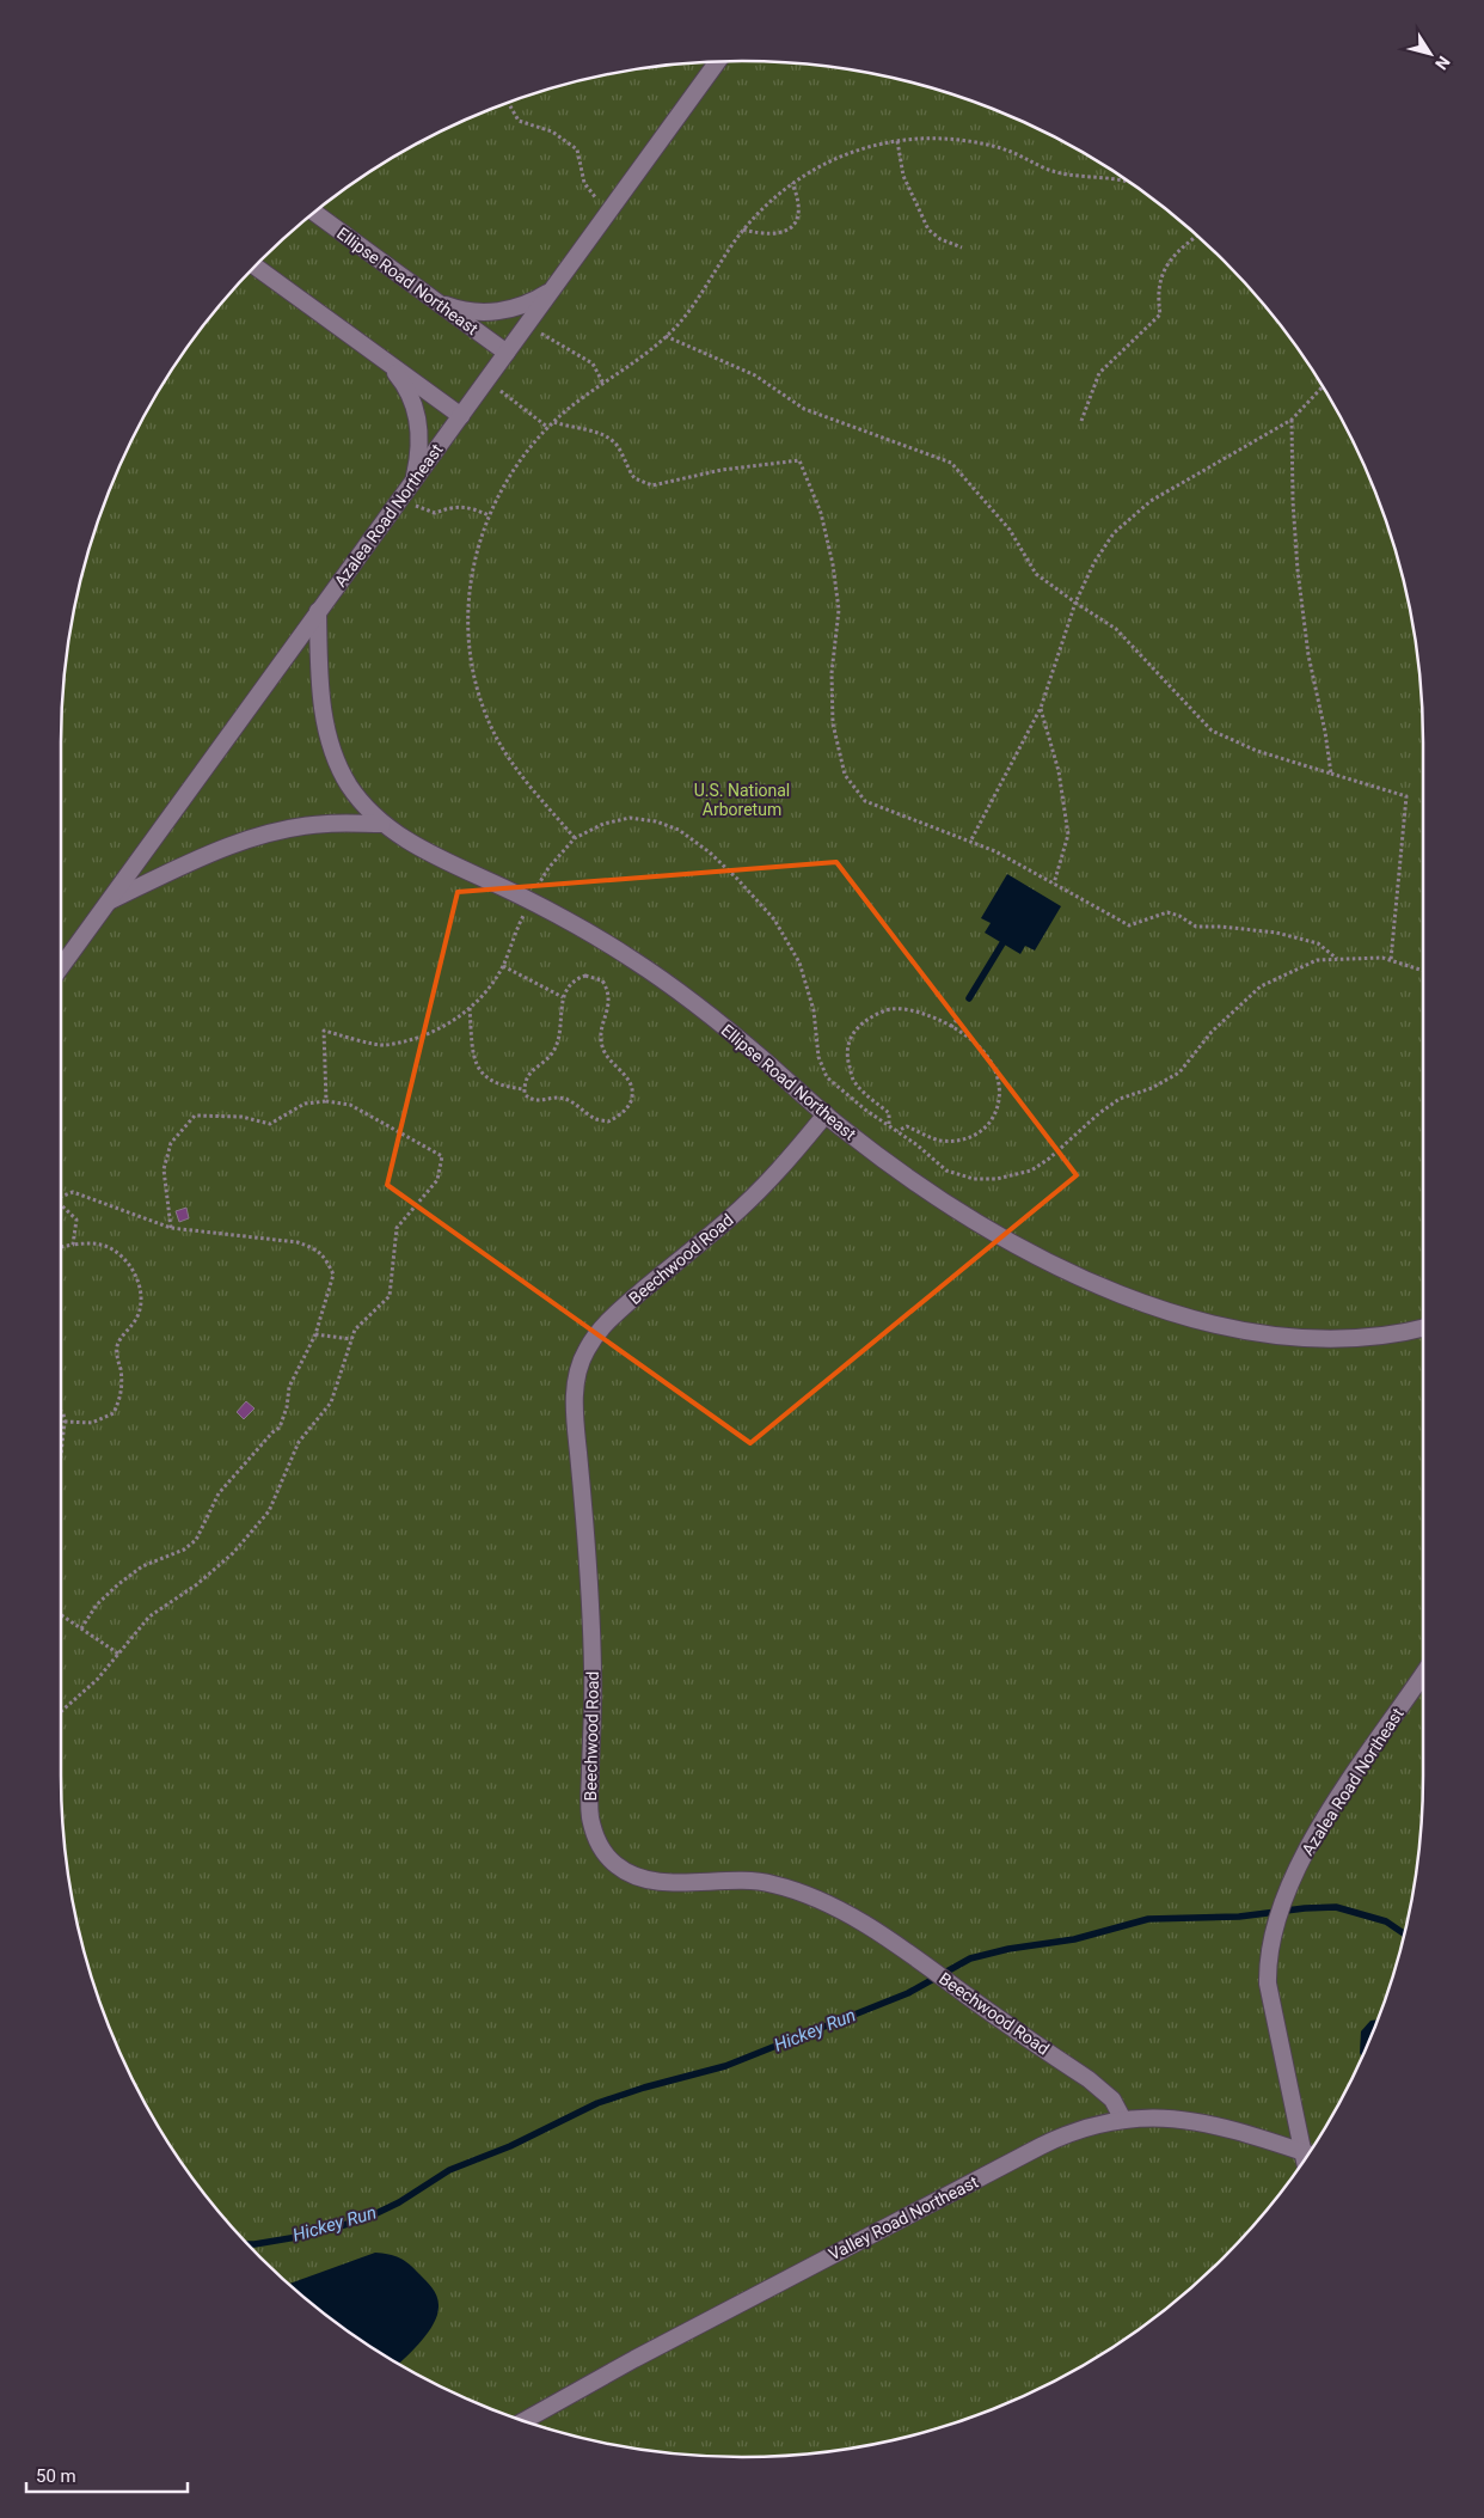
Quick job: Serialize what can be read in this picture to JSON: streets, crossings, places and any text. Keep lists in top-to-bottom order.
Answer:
{
  "streets": {
    "street": [
      "Ellipse Road Northeast",
      "Azalea Road Northeast",
      "Beechwood Road",
      "Valley Road Northeast"
    ]
  },
  "crossings": [
    ["Ellipse Road Northeast", "Azalea Road Northeast"],
    ["Ellipse Road Northeast", "Beechwood Road"],
    ["Azalea Road Northeast", "Valley Road Northeast"],
    ["Beechwood Road", "Valley Road Northeast"]
  ],
  "water": ["Hickey Run"],
  "parks": ["U.S. National Arboretum"],
  "scale_bar": "50 m",
  "north": "bottom right"
}
